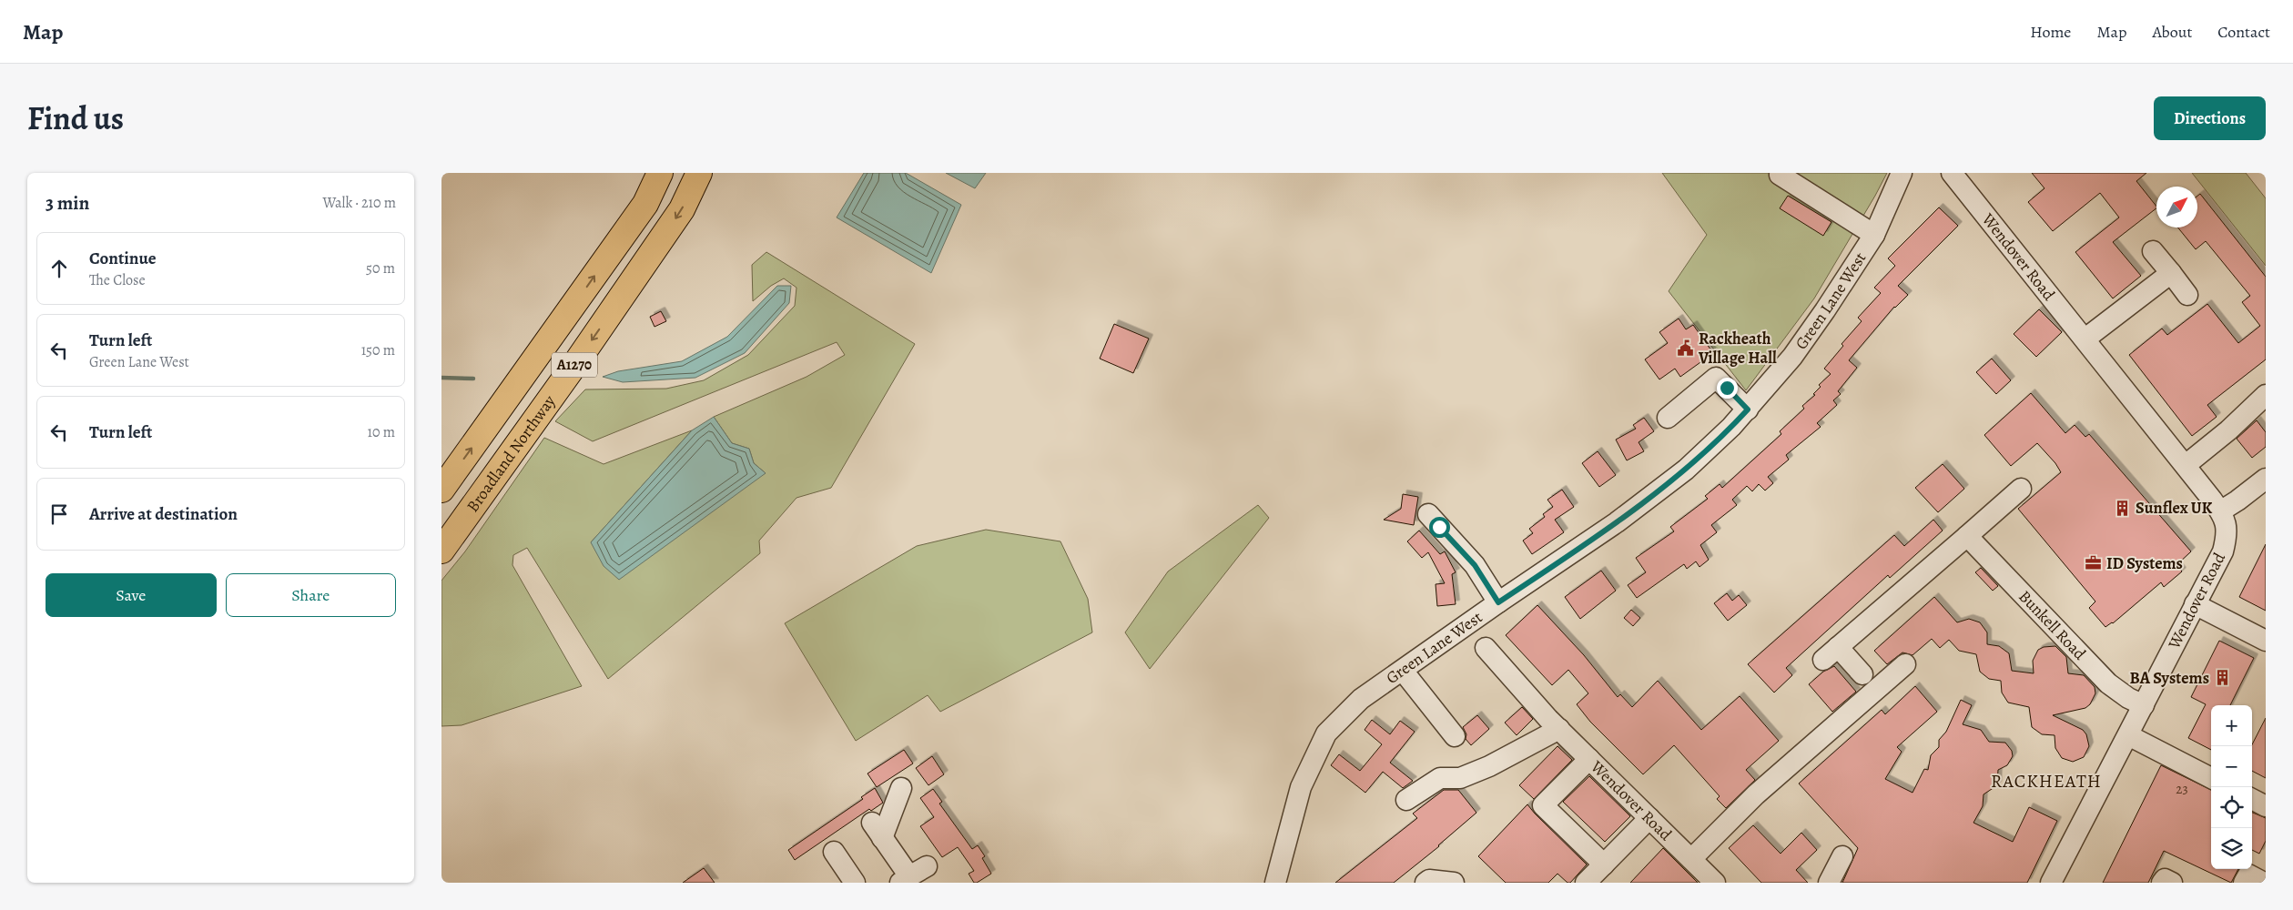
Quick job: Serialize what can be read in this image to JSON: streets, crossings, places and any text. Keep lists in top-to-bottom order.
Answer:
{
  "streets": {
    "highway": ["A1270", "Broadland Northway"],
    "street": ["Wendover Road", "Green Lane West", "Bunkell Road"]
  },
  "crossings": [
    ["Wendover Road", "Bunkell Road"]
  ],
  "districts": ["RACKHEATH"],
  "places": {
    "public building": ["Rackheath Village Hall"],
    "building": ["Sunflex UK", "BA Systems"],
    "office": ["ID Systems"]
  },
  "house_numbers": ["23"],
  "north": "top right",
  "page": {
    "header": "Map",
    "nav": [
      "Home",
      "Map",
      "About",
      "Contact"
    ],
    "title": "Find us",
    "buttons": [
      "Directions",
      ["Save", "Share"]
    ],
    "heading": ["3 min", "Walk · 210 m"],
    "list": [
      ["Continue", "The Close", "50 m"],
      ["Turn left", "Green Lane West", "150 m"],
      ["Turn left", "10 m"],
      "Arrive at destination"
    ],
    "map_buttons": ["+", "−"]
  }
}
